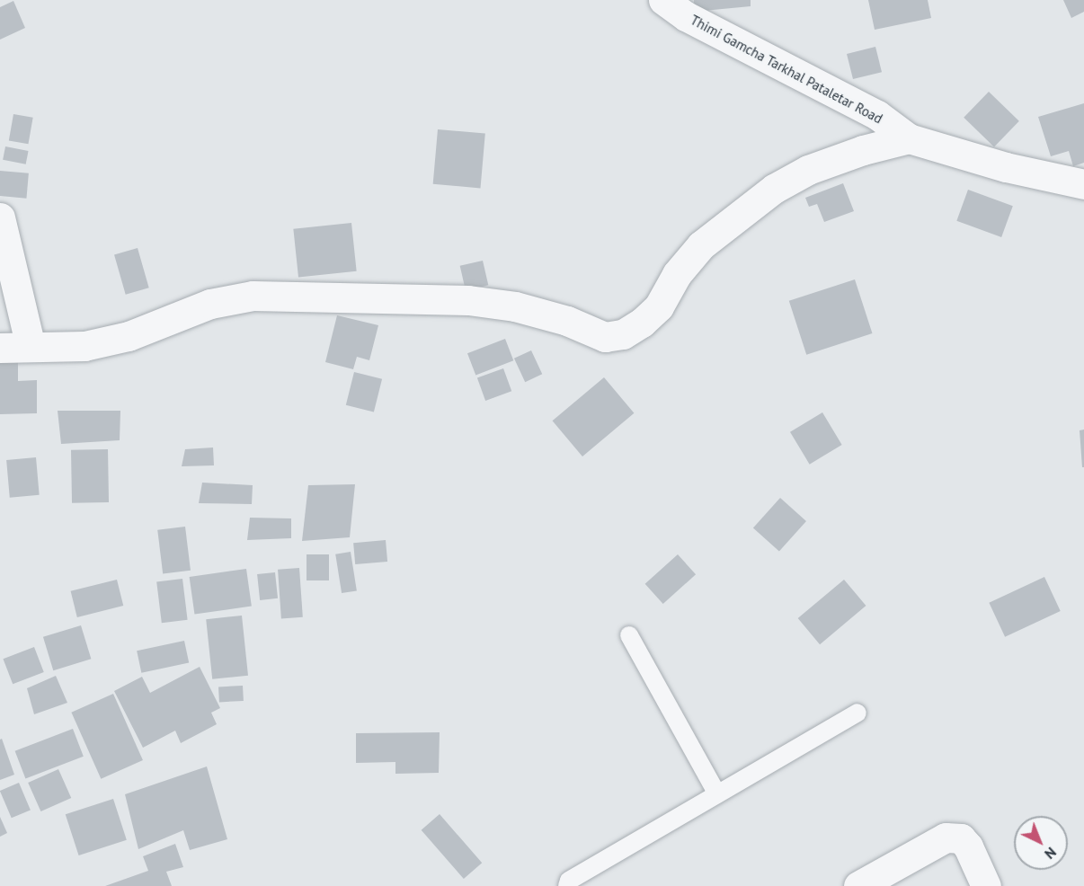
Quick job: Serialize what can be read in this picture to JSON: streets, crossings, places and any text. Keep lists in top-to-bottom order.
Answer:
{
  "streets": {
    "street": ["Thimi Gamcha Tarkhal Pataletar Road"]
  },
  "north": "bottom right"
}
